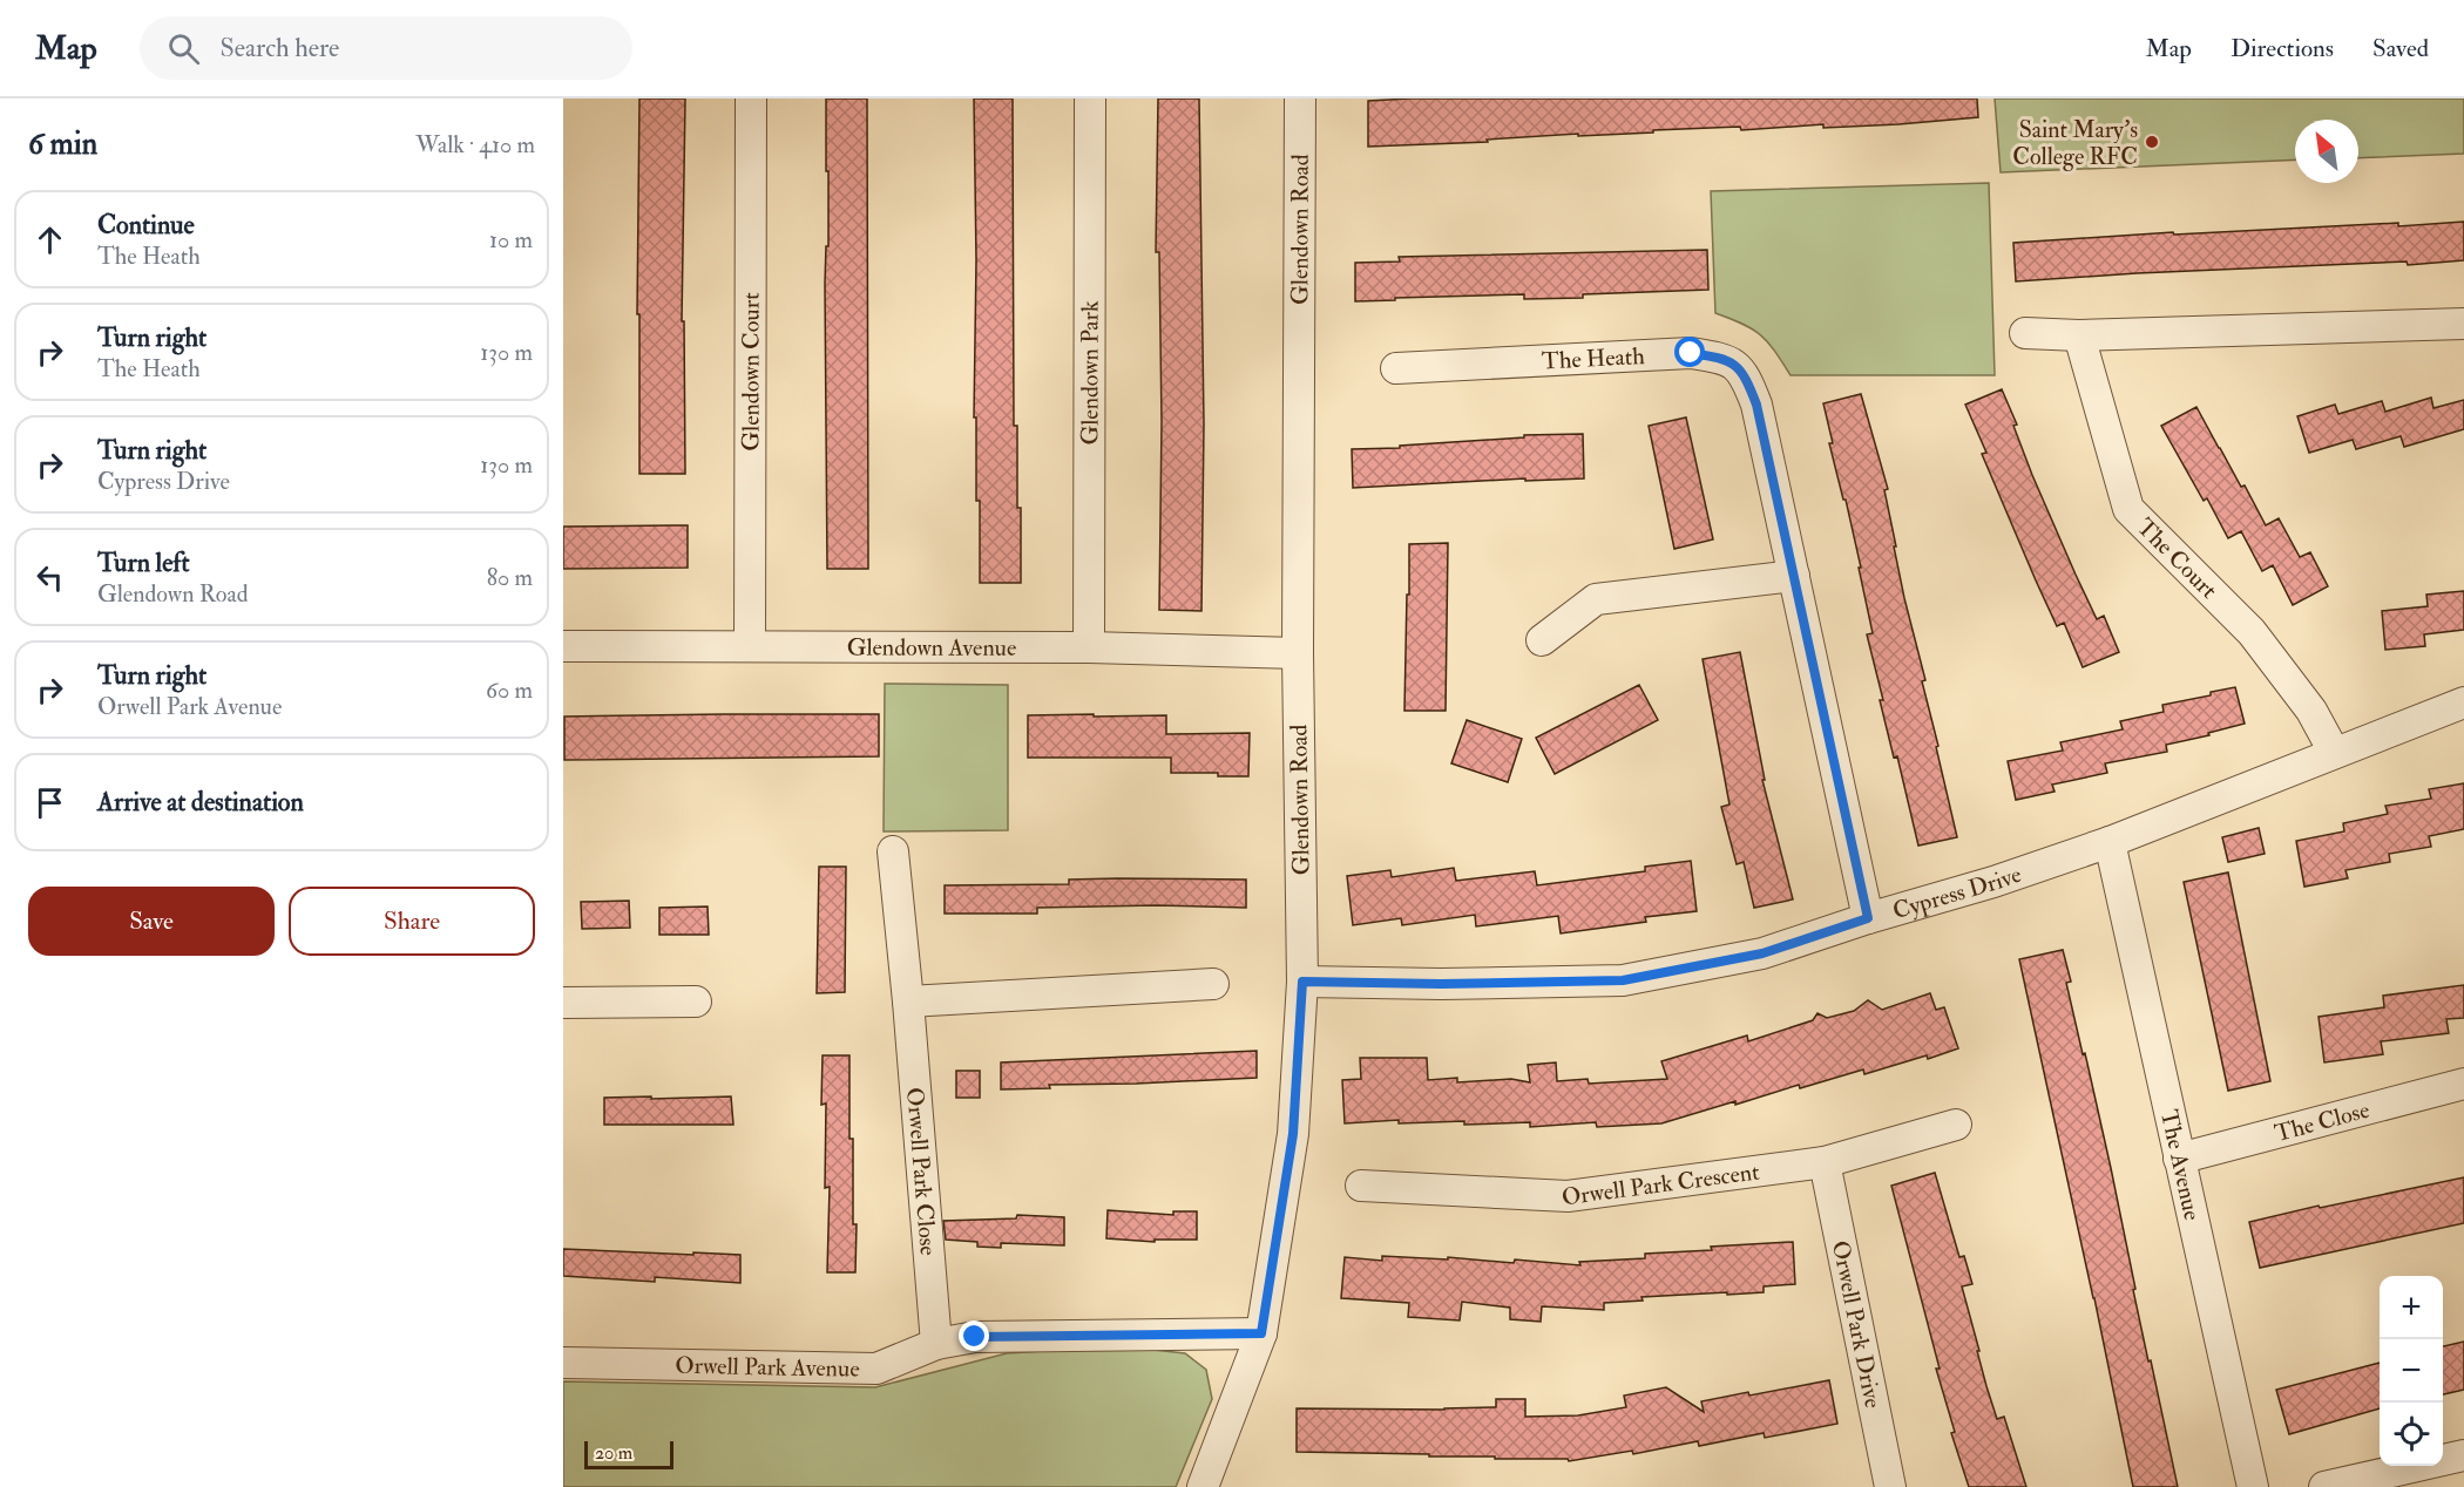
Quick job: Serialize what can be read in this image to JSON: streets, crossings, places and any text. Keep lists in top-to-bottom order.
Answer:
{
  "streets": {
    "street": [
      "Glendown Road",
      "The Heath",
      "Glendown Court",
      "Glendown Park",
      "The Court",
      "Glendown Avenue",
      "Cypress Drive",
      "The Close",
      "The Avenue",
      "Orwell Park Close",
      "Orwell Park Crescent",
      "Orwell Park Drive",
      "Orwell Park Avenue"
    ]
  },
  "crossings": [
    ["Glendown Road", "Glendown Avenue"],
    ["Glendown Road", "Cypress Drive"],
    ["Glendown Road", "Orwell Park Avenue"],
    ["The Heath", "Cypress Drive"],
    ["Glendown Court", "Glendown Avenue"],
    ["Glendown Park", "Glendown Avenue"],
    ["The Court", "Cypress Drive"],
    ["Cypress Drive", "The Avenue"],
    ["The Close", "The Avenue"],
    ["Orwell Park Close", "Orwell Park Avenue"],
    ["Orwell Park Crescent", "Orwell Park Drive"]
  ],
  "places": ["Saint Mary's College RFC"],
  "scale_bar": "20 m",
  "north": "top left",
  "page": {
    "header": "Map",
    "search": "Search here",
    "nav": ["Map", "Directions", "Saved"],
    "heading": ["6 min", "Walk · 410 m"],
    "list": [
      ["Continue", "The Heath", "10 m"],
      ["Turn right", "The Heath", "130 m"],
      ["Turn right", "Cypress Drive", "130 m"],
      ["Turn left", "Glendown Road", "80 m"],
      ["Turn right", "Orwell Park Avenue", "60 m"],
      "Arrive at destination"
    ],
    "buttons": ["Save", "Share"],
    "map_buttons": ["+", "−"],
    "scale": "20 m"
  }
}
